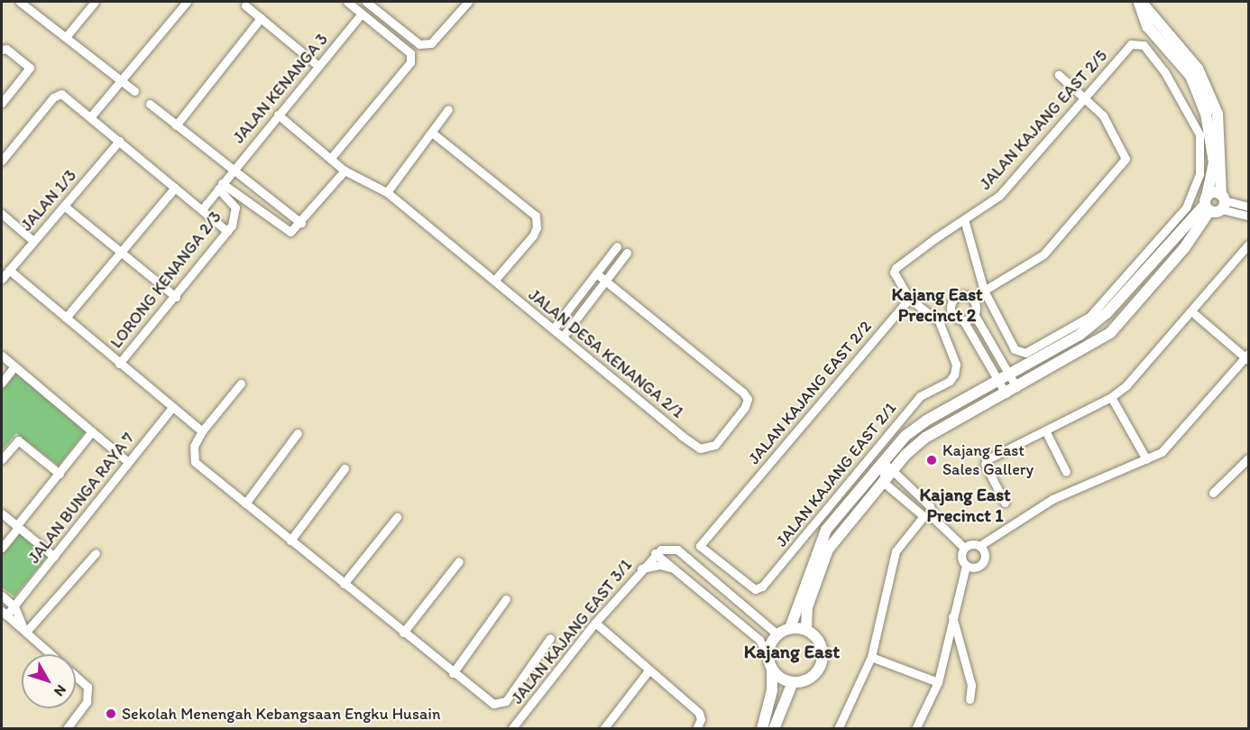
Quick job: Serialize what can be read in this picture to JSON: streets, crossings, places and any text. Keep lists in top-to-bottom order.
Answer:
{
  "streets": {
    "street": [
      "JALAN KENANGA 3",
      "JALAN KAJANG EAST 2/5",
      "JALAN 1/3",
      "LORONG KENANGA 2/3",
      "JALAN DESA KENANGA 2/1",
      "JALAN KAJANG EAST 2/2",
      "JALAN KAJANG EAST 2/1",
      "JALAN BUNGA RAYA 7",
      "JALAN KAJANG EAST 3/1"
    ]
  },
  "crossings": [
    ["JALAN KENANGA 3", "LORONG KENANGA 2/3"],
    ["JALAN KENANGA 3", "JALAN DESA KENANGA 2/1"],
    ["JALAN KAJANG EAST 2/5", "JALAN KAJANG EAST 2/2"],
    ["JALAN KAJANG EAST 2/2", "JALAN KAJANG EAST 2/1"]
  ],
  "districts": ["Kajang East Precinct 2", "Kajang East Precinct 1", "Kajang East"],
  "places": ["Kajang East Sales Gallery", "Sekolah Menengah Kebangsaan Engku Husain"],
  "north": "bottom right"
}
